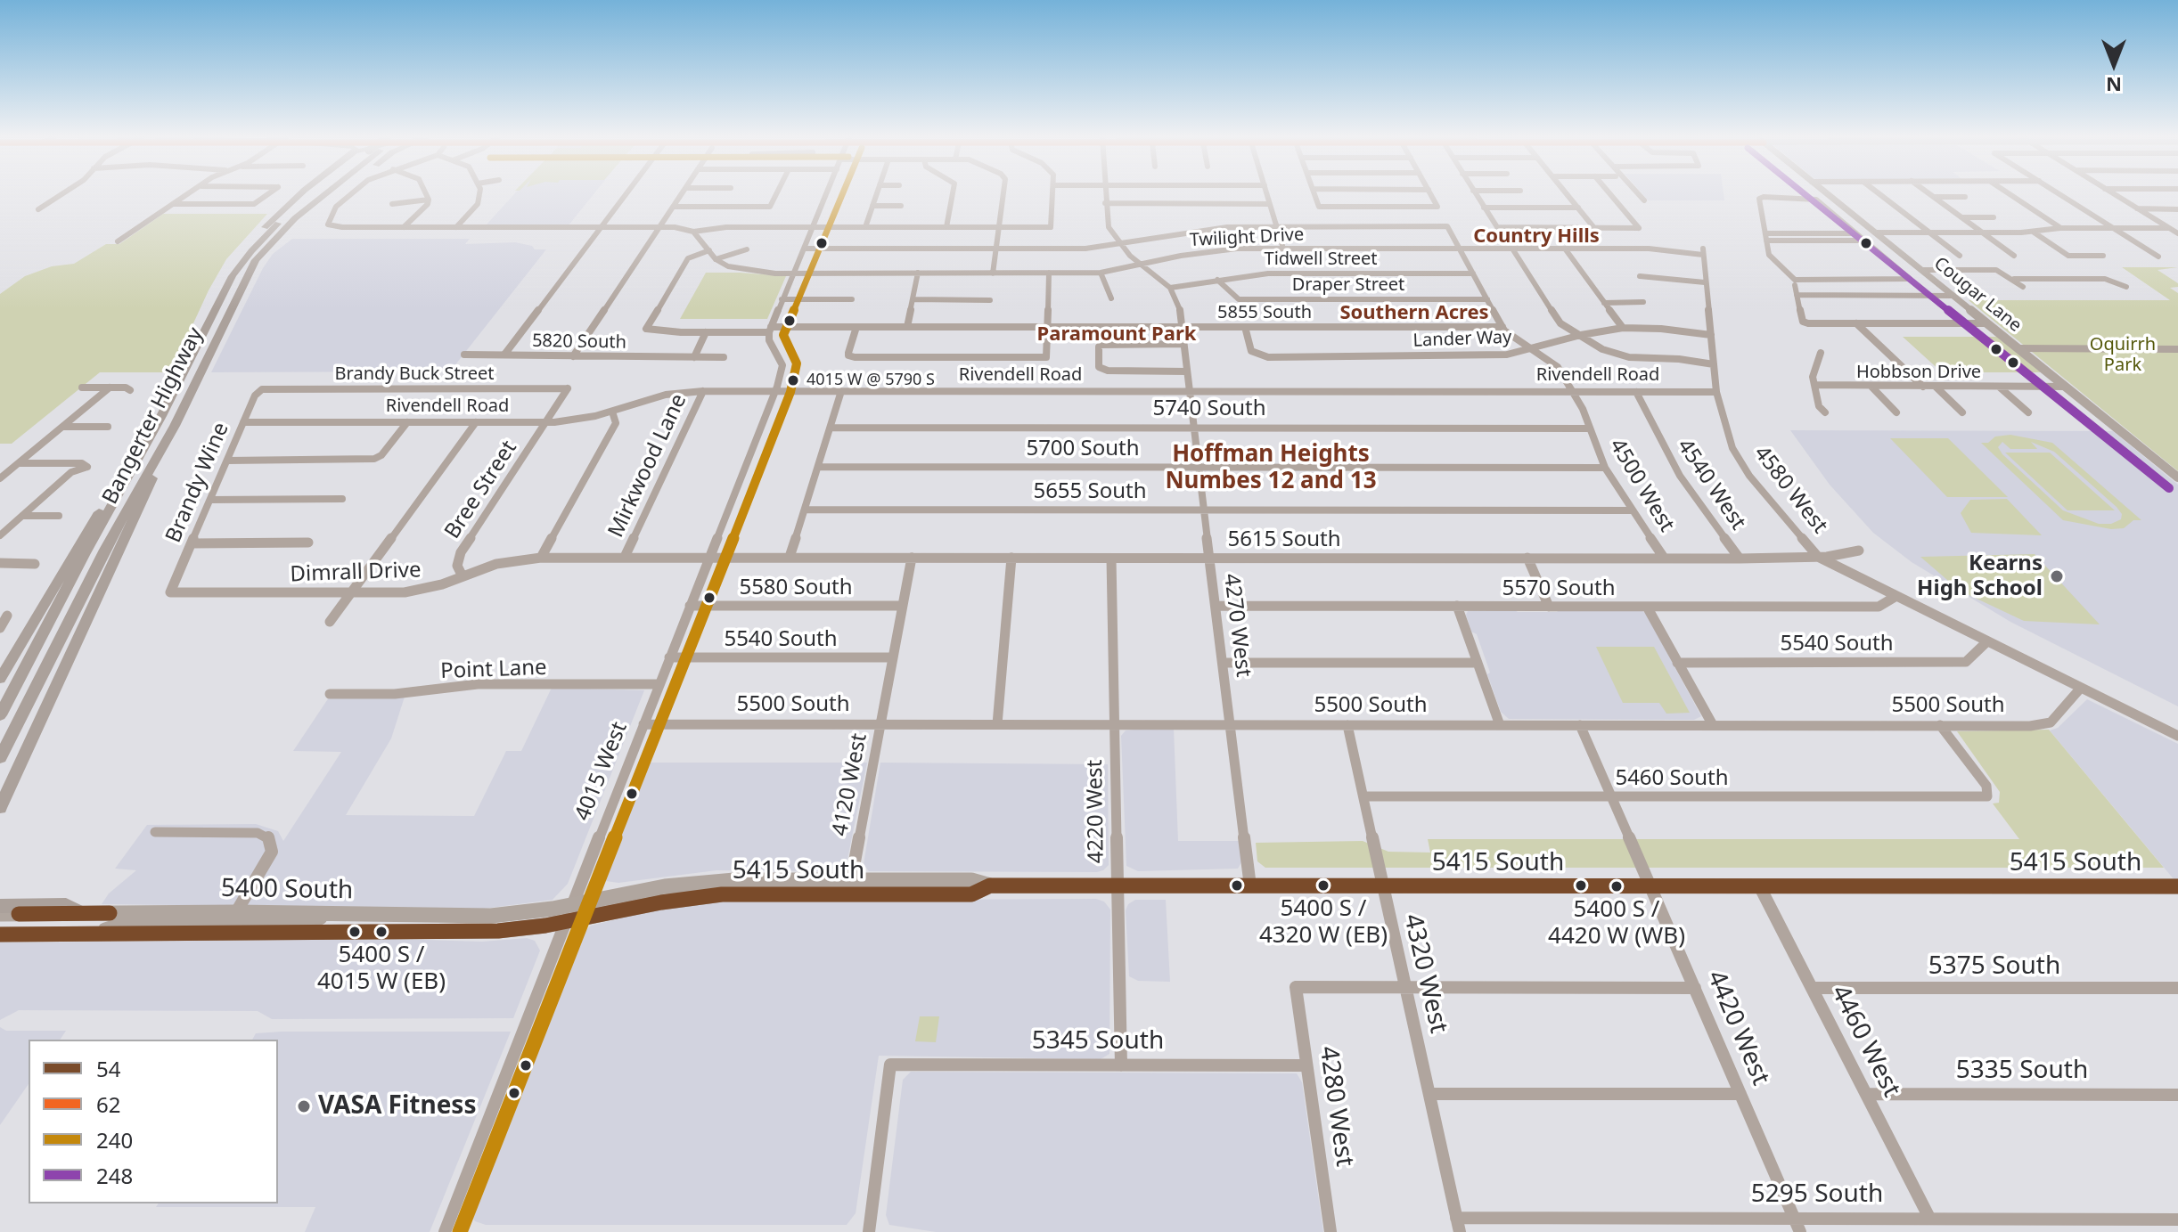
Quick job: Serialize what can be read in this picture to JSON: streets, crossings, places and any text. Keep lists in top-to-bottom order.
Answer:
{
  "streets": {
    "highway": ["Bangerter Highway"],
    "main road": ["Cougar Lane", "5415 South", "5400 South"],
    "street": [
      "Twilight Drive",
      "Tidwell Street",
      "Draper Street",
      "5855 South",
      "Lander Way",
      "5820 South",
      "Hobbson Drive",
      "Brandy Buck Street",
      "Rivendell Road",
      "5740 South",
      "5700 South",
      "Mirkwood Lane",
      "Brandy Wine",
      "4540 West",
      "4500 West",
      "Bree Street",
      "4580 West",
      "5655 South",
      "5615 South",
      "Dimrall Drive",
      "5580 South",
      "5570 South",
      "4270 West",
      "5540 South",
      "Point Lane",
      "5500 South",
      "4015 West",
      "5460 South",
      "4120 West",
      "4220 West",
      "5375 South",
      "4320 West",
      "4420 West",
      "5345 South",
      "4460 West",
      "5335 South",
      "4280 West",
      "5295 South"
    ]
  },
  "crossings": [
    ["Twilight Drive", "4580 West"],
    ["Tidwell Street", "Draper Street"],
    ["Tidwell Street", "4270 West"],
    ["Cougar Lane", "Hobbson Drive"],
    ["5855 South", "Lander Way"],
    ["5855 South", "4500 West"],
    ["5855 South", "4270 West"],
    ["5855 South", "4015 West"],
    ["Lander Way", "4500 West"],
    ["Lander Way", "4580 West"],
    ["Brandy Buck Street", "Brandy Wine"],
    ["Brandy Buck Street", "Bree Street"],
    ["Rivendell Road", "Mirkwood Lane"],
    ["Rivendell Road", "Brandy Wine"],
    ["Rivendell Road", "4540 West"],
    ["Rivendell Road", "4500 West"],
    ["Rivendell Road", "Bree Street"],
    ["Rivendell Road", "4580 West"],
    ["Rivendell Road", "4270 West"],
    ["Rivendell Road", "4015 West"],
    ["5740 South", "4500 West"],
    ["5740 South", "4270 West"],
    ["5700 South", "4500 West"],
    ["5700 South", "4270 West"],
    ["Mirkwood Lane", "Dimrall Drive"],
    ["Brandy Wine", "Dimrall Drive"],
    ["4540 West", "5615 South"],
    ["4500 West", "5655 South"],
    ["4500 West", "5615 South"],
    ["Bree Street", "Dimrall Drive"],
    ["4580 West", "5615 South"],
    ["5655 South", "4270 West"],
    ["5615 South", "Dimrall Drive"],
    ["5615 South", "4270 West"],
    ["5615 South", "4015 West"],
    ["5615 South", "4120 West"],
    ["5615 South", "4220 West"],
    ["Dimrall Drive", "4015 West"],
    ["5580 South", "4015 West"],
    ["5580 South", "4120 West"],
    ["5570 South", "4270 West"],
    ["4270 West", "5500 South"],
    ["4270 West", "5415 South"],
    ["5540 South", "4015 West"],
    ["5540 South", "4120 West"],
    ["Point Lane", "4015 West"],
    ["5500 South", "4015 West"],
    ["5500 South", "5460 South"],
    ["5500 South", "4120 West"],
    ["5500 South", "4220 West"],
    ["5500 South", "4320 West"],
    ["5500 South", "4420 West"],
    ["4015 West", "5415 South"],
    ["4015 West", "5400 South"],
    ["5460 South", "4320 West"],
    ["5460 South", "4420 West"],
    ["4120 West", "5415 South"],
    ["4220 West", "5415 South"],
    ["4220 West", "5345 South"],
    ["5415 South", "5400 South"],
    ["5415 South", "4320 West"],
    ["5415 South", "4420 West"],
    ["5415 South", "4460 West"],
    ["5375 South", "4460 West"],
    ["4320 West", "4280 West"],
    ["4320 West", "5295 South"],
    ["4420 West", "5295 South"],
    ["5345 South", "4280 West"],
    ["4460 West", "5335 South"],
    ["4460 West", "5295 South"]
  ],
  "districts": [
    "Country Hills",
    "Southern Acres",
    "Paramount Park",
    "Hoffman Heights Numbes 12 and 13"
  ],
  "parks": ["Oquirrh Park"],
  "places": [
    "4015 W @ 5790 S",
    "Kearns High School",
    "5400 S / 4320 W (EB)",
    "5400 S / 4420 W (WB)",
    "5400 S / 4015 W (EB)",
    "VASA Fitness"
  ],
  "lines": ["transit line 240", "transit line 248", "transit line 54"],
  "legend": [
    "54",
    "62",
    "240",
    "248"
  ],
  "north": "bottom"
}
